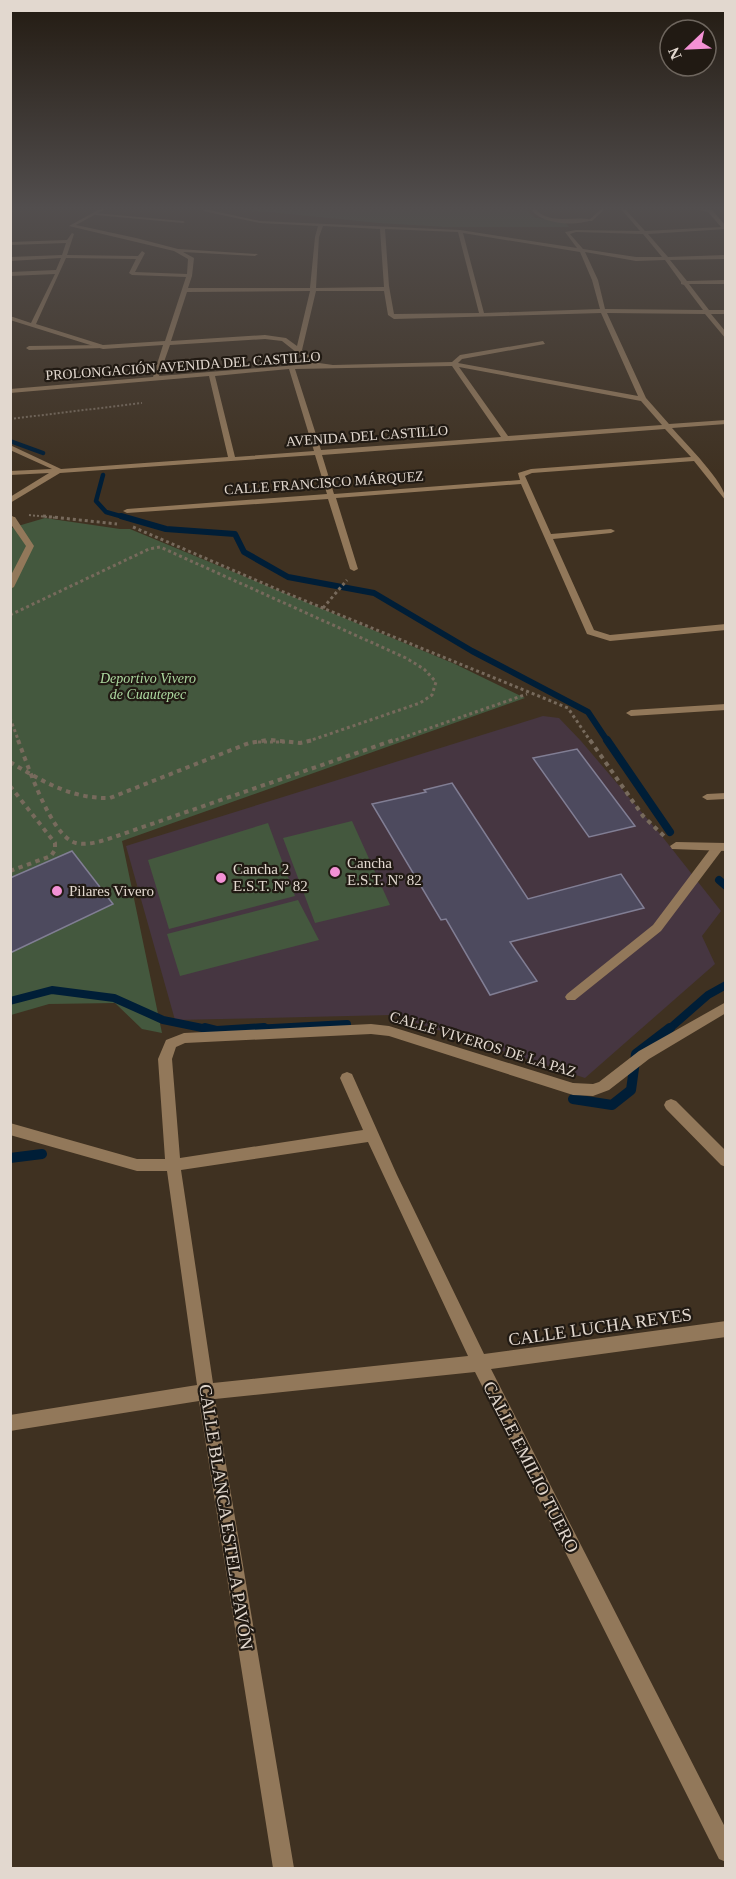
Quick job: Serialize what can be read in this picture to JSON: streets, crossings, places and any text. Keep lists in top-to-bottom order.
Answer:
{
  "streets": {
    "street": [
      "PROLONGACIÓN AVENIDA DEL CASTILLO",
      "AVENIDA DEL CASTILLO",
      "CALLE FRANCISCO MÁRQUEZ",
      "CALLE VIVEROS DE LA PAZ",
      "CALLE LUCHA REYES",
      "CALLE EMILIO TUERO",
      "CALLE BLANCA ESTELA PAVÓN"
    ]
  },
  "crossings": [
    ["CALLE VIVEROS DE LA PAZ", "CALLE BLANCA ESTELA PAVÓN"],
    ["CALLE LUCHA REYES", "CALLE EMILIO TUERO"],
    ["CALLE LUCHA REYES", "CALLE BLANCA ESTELA PAVÓN"]
  ],
  "parks": ["Deportivo Vivero de Cuautepec"],
  "places": ["Cancha E.S.T. Nº 82", "Cancha 2 E.S.T. Nº 82", "Pilares Vivero"],
  "north": "bottom left"
}
